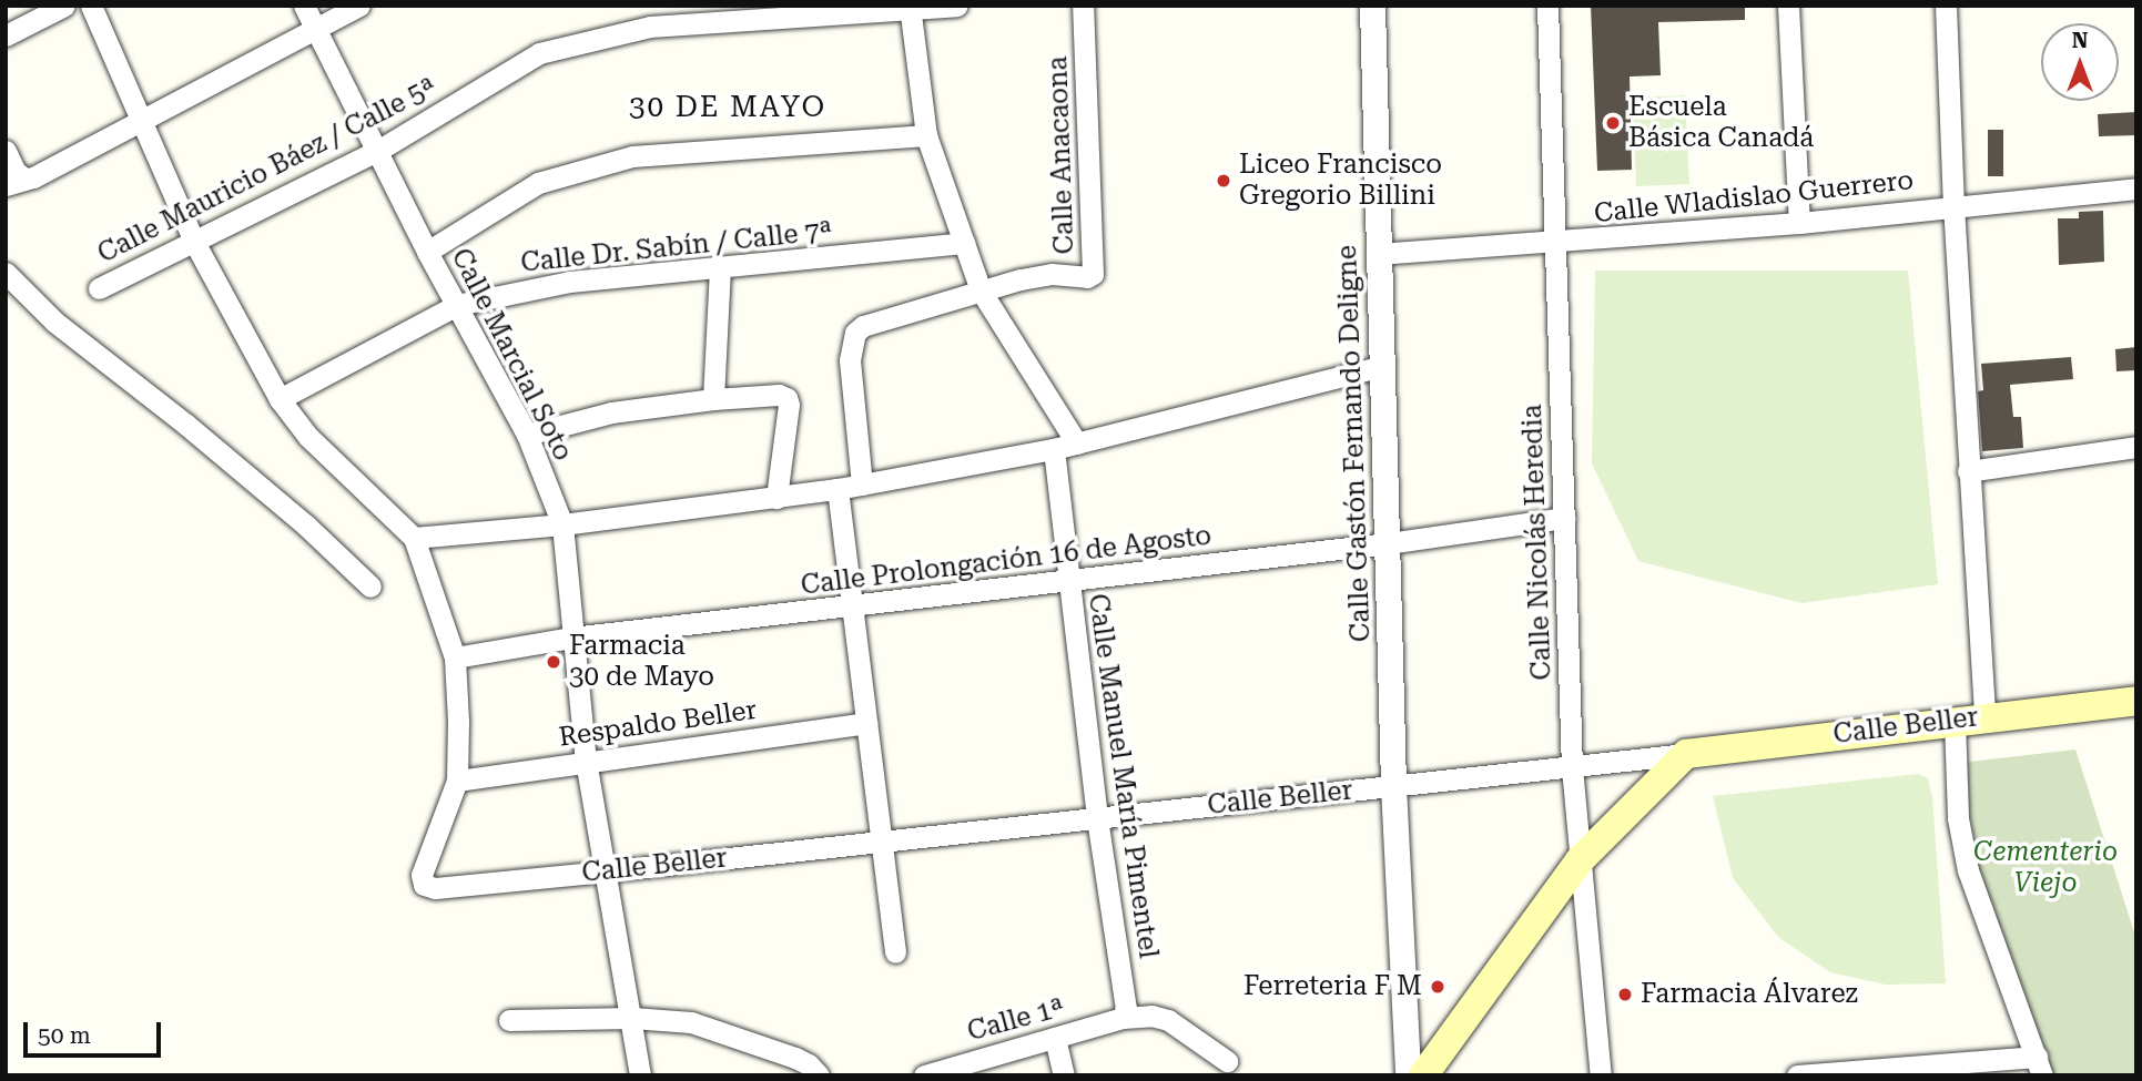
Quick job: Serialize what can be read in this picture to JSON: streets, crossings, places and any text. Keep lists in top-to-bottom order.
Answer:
{
  "streets": {
    "main road": ["Calle Beller"],
    "street": [
      "Calle Anacaona",
      "Calle Mauricio Báez / Calle 5ª",
      "Calle Wladislao Guerrero",
      "Calle Dr. Sabín / Calle 7ª",
      "Calle Marcial Soto",
      "Calle Gastón Fernando Deligne",
      "Calle Nicolás Heredia",
      "Calle Prolongación 16 de Agosto",
      "Respaldo Beller",
      "Calle Manuel María Pimentel",
      "Calle 1ª"
    ]
  },
  "crossings": [
    ["Calle Mauricio Báez / Calle 5ª", "Calle Marcial Soto"],
    ["Calle Wladislao Guerrero", "Calle Gastón Fernando Deligne"],
    ["Calle Wladislao Guerrero", "Calle Nicolás Heredia"],
    ["Calle Dr. Sabín / Calle 7ª", "Calle Marcial Soto"],
    ["Calle Marcial Soto", "Calle Prolongación 16 de Agosto"],
    ["Calle Marcial Soto", "Respaldo Beller"],
    ["Calle Marcial Soto", "Calle Beller"],
    ["Calle Gastón Fernando Deligne", "Calle Prolongación 16 de Agosto"],
    ["Calle Gastón Fernando Deligne", "Calle Beller"],
    ["Calle Nicolás Heredia", "Calle Prolongación 16 de Agosto"],
    ["Calle Nicolás Heredia", "Calle Beller"],
    ["Calle Prolongación 16 de Agosto", "Calle Manuel María Pimentel"],
    ["Respaldo Beller", "Calle Beller"],
    ["Calle Beller", "Calle Manuel María Pimentel"],
    ["Calle Manuel María Pimentel", "Calle 1ª"]
  ],
  "districts": ["30 DE MAYO"],
  "parks": ["Cementerio Viejo"],
  "places": [
    "Escuela Básica Canadá",
    "Liceo Francisco Gregorio Billini",
    "Farmacia 30 de Mayo",
    "Ferreteria F M",
    "Farmacia Álvarez"
  ],
  "scale_bar": "50 m",
  "north": "top"
}
